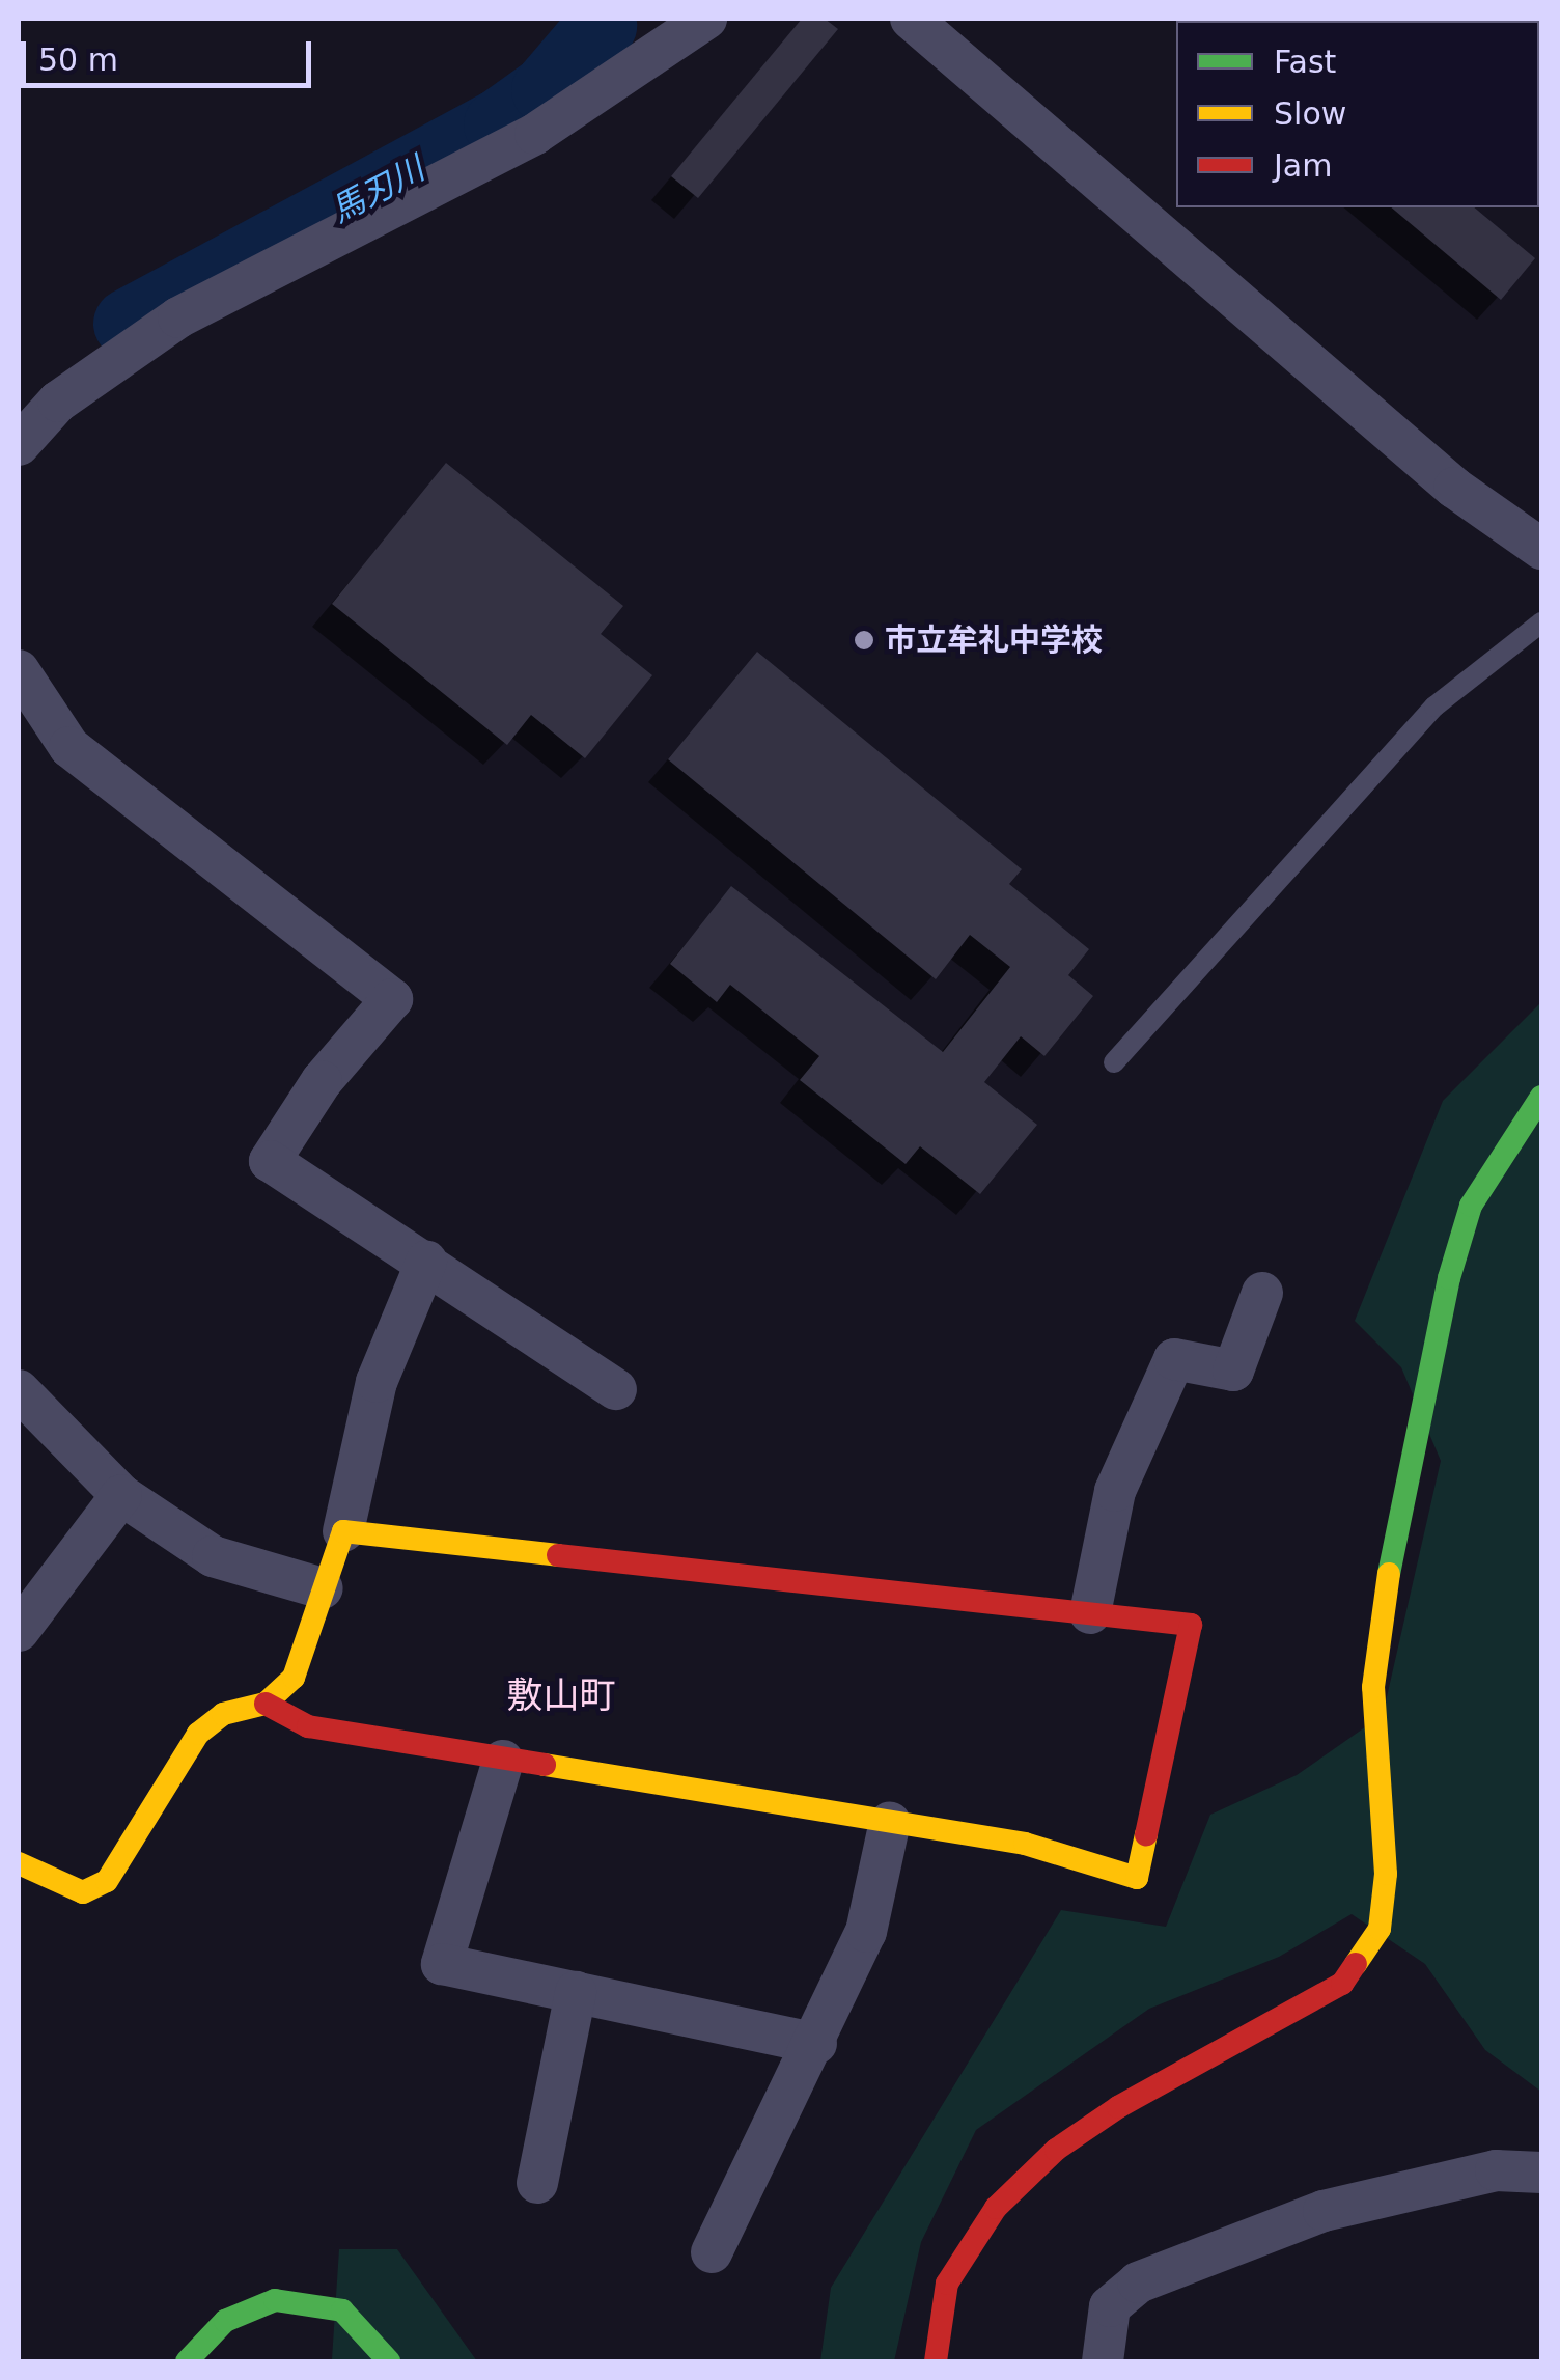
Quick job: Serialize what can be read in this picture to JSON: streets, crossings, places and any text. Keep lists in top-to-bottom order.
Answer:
{
  "districts": ["敷山町"],
  "water": ["馬刃川"],
  "places": ["市立牟礼中学校"],
  "legend": ["Fast", "Slow", "Jam"],
  "scale_bar": "50 m"
}
